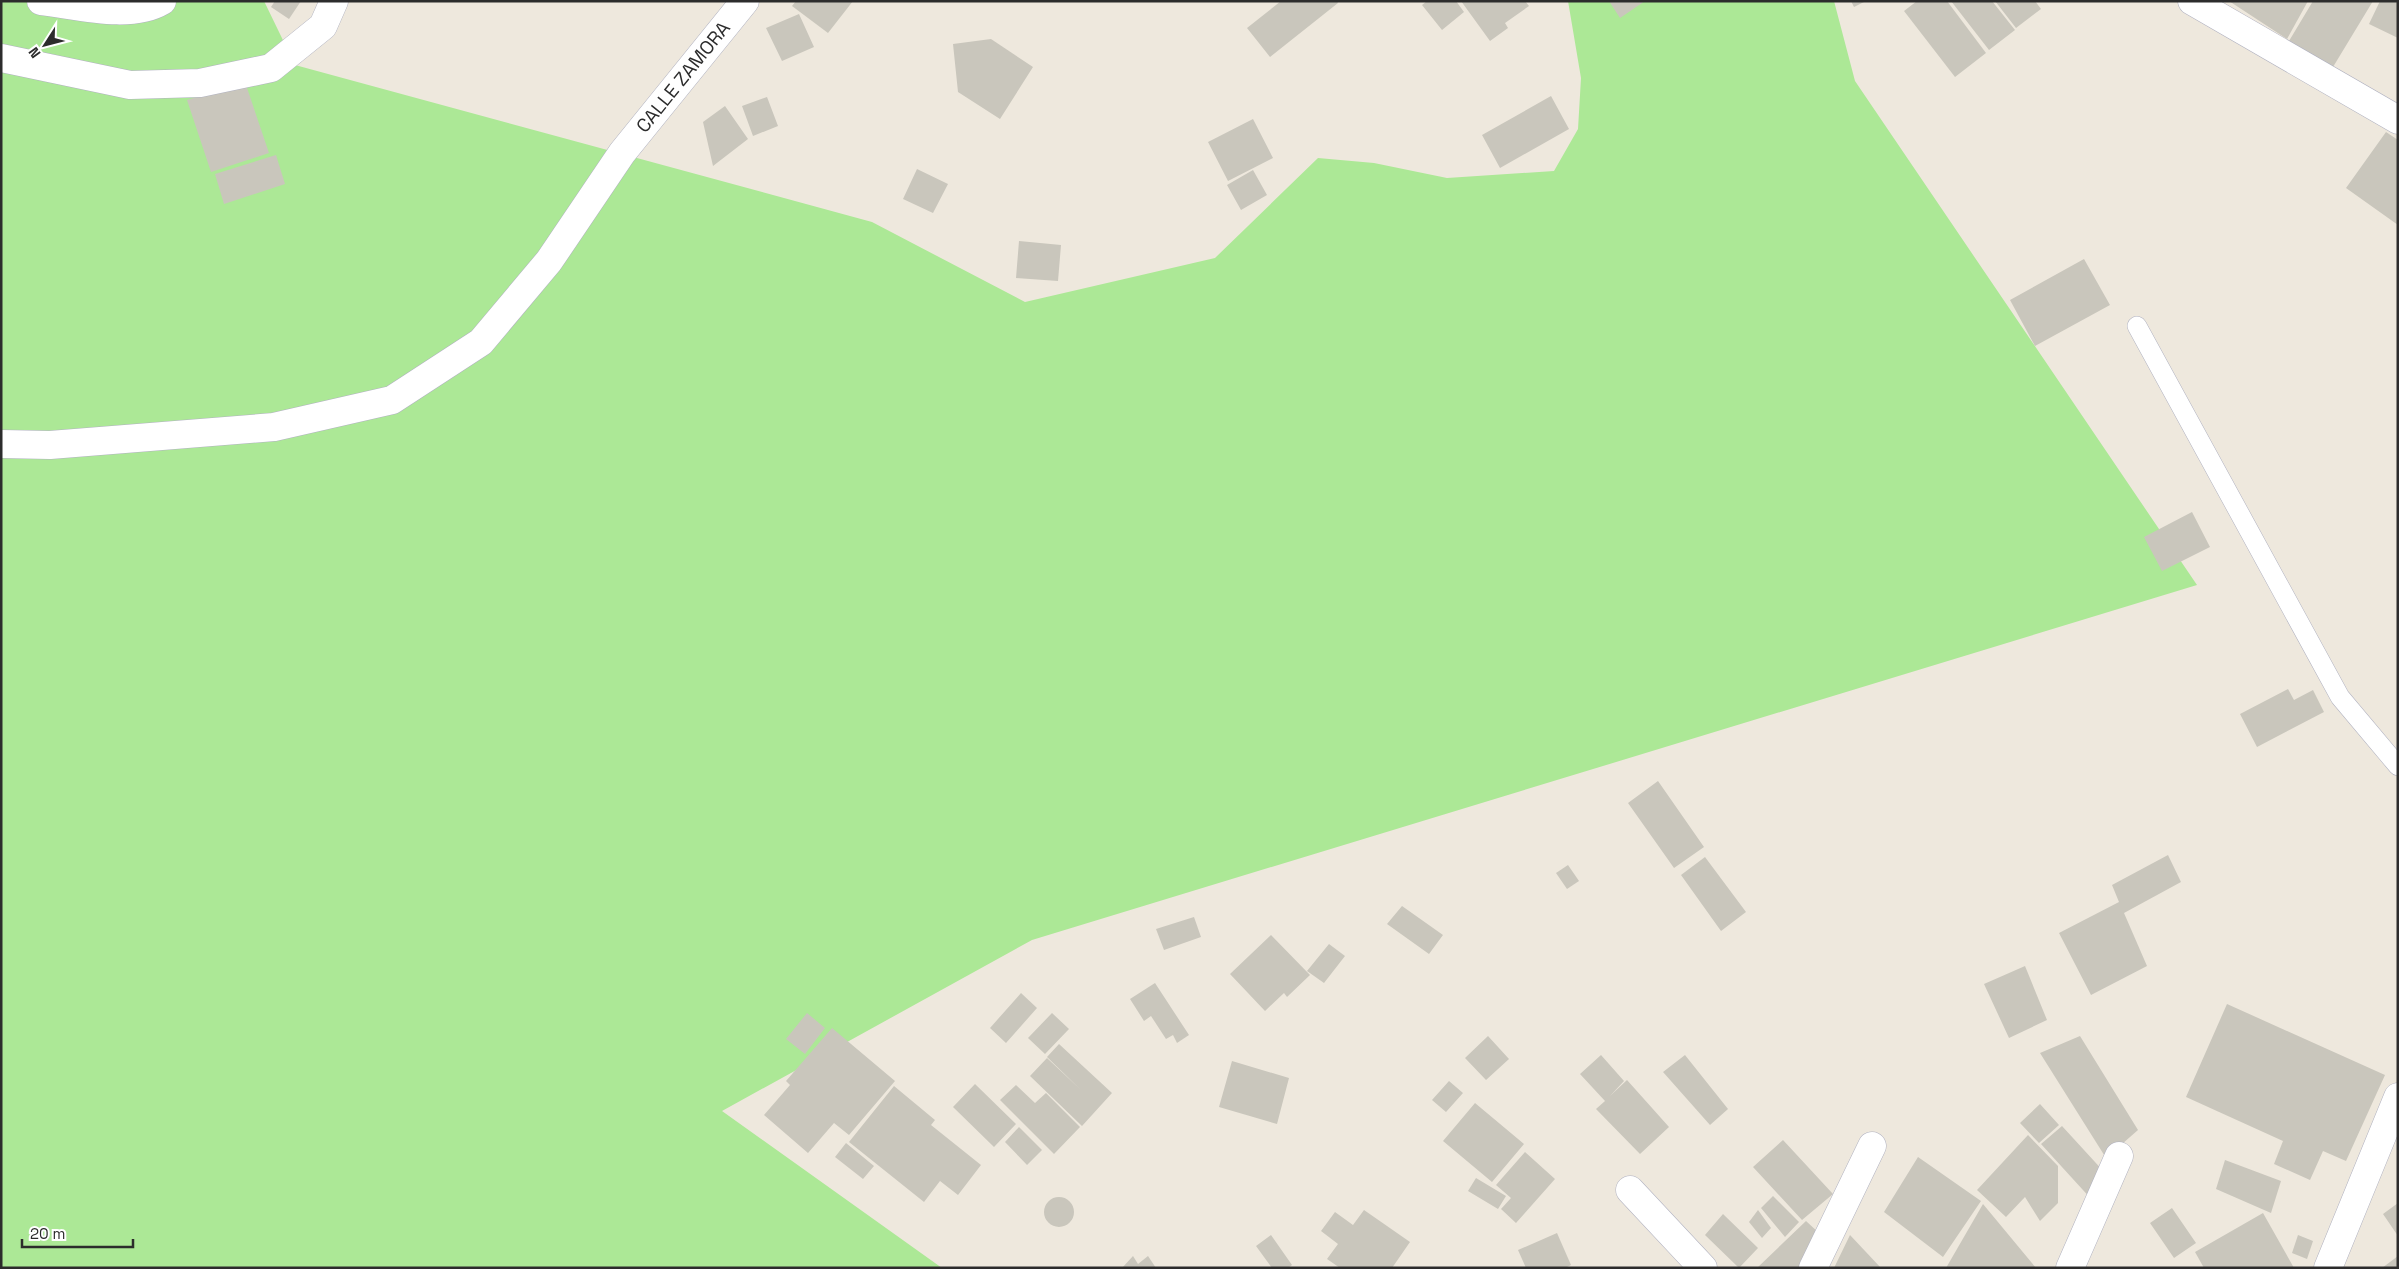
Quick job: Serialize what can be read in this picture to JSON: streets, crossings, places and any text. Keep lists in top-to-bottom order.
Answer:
{
  "streets": {
    "street": ["CALLE ZAMORA"]
  },
  "scale_bar": "20 m",
  "north": "bottom left"
}
